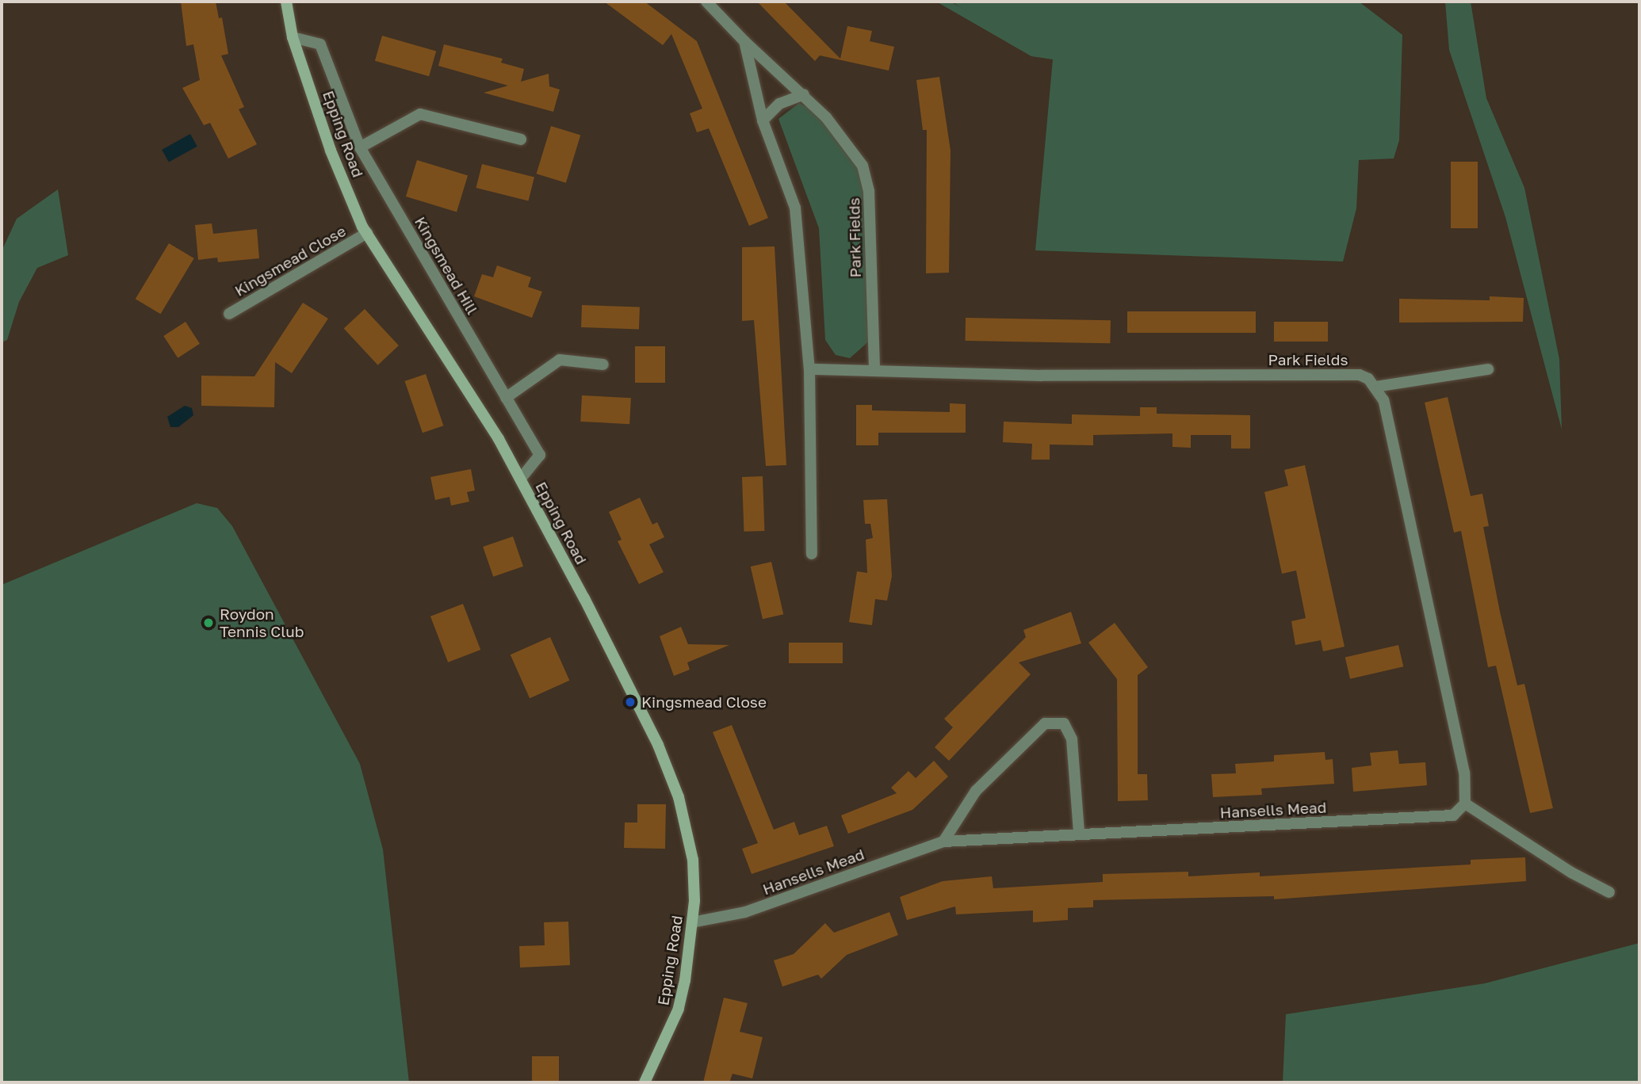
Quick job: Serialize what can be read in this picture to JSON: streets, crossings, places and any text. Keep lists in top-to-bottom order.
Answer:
{
  "streets": {
    "main road": ["Epping Road"],
    "street": [
      "Park Fields",
      "Kingsmead Close",
      "Kingsmead Hill",
      "Hansells Mead"
    ]
  },
  "crossings": [
    ["Epping Road", "Kingsmead Close"],
    ["Epping Road", "Kingsmead Hill"],
    ["Epping Road", "Hansells Mead"]
  ],
  "places": ["Roydon Tennis Club", "Kingsmead Close"]
}
